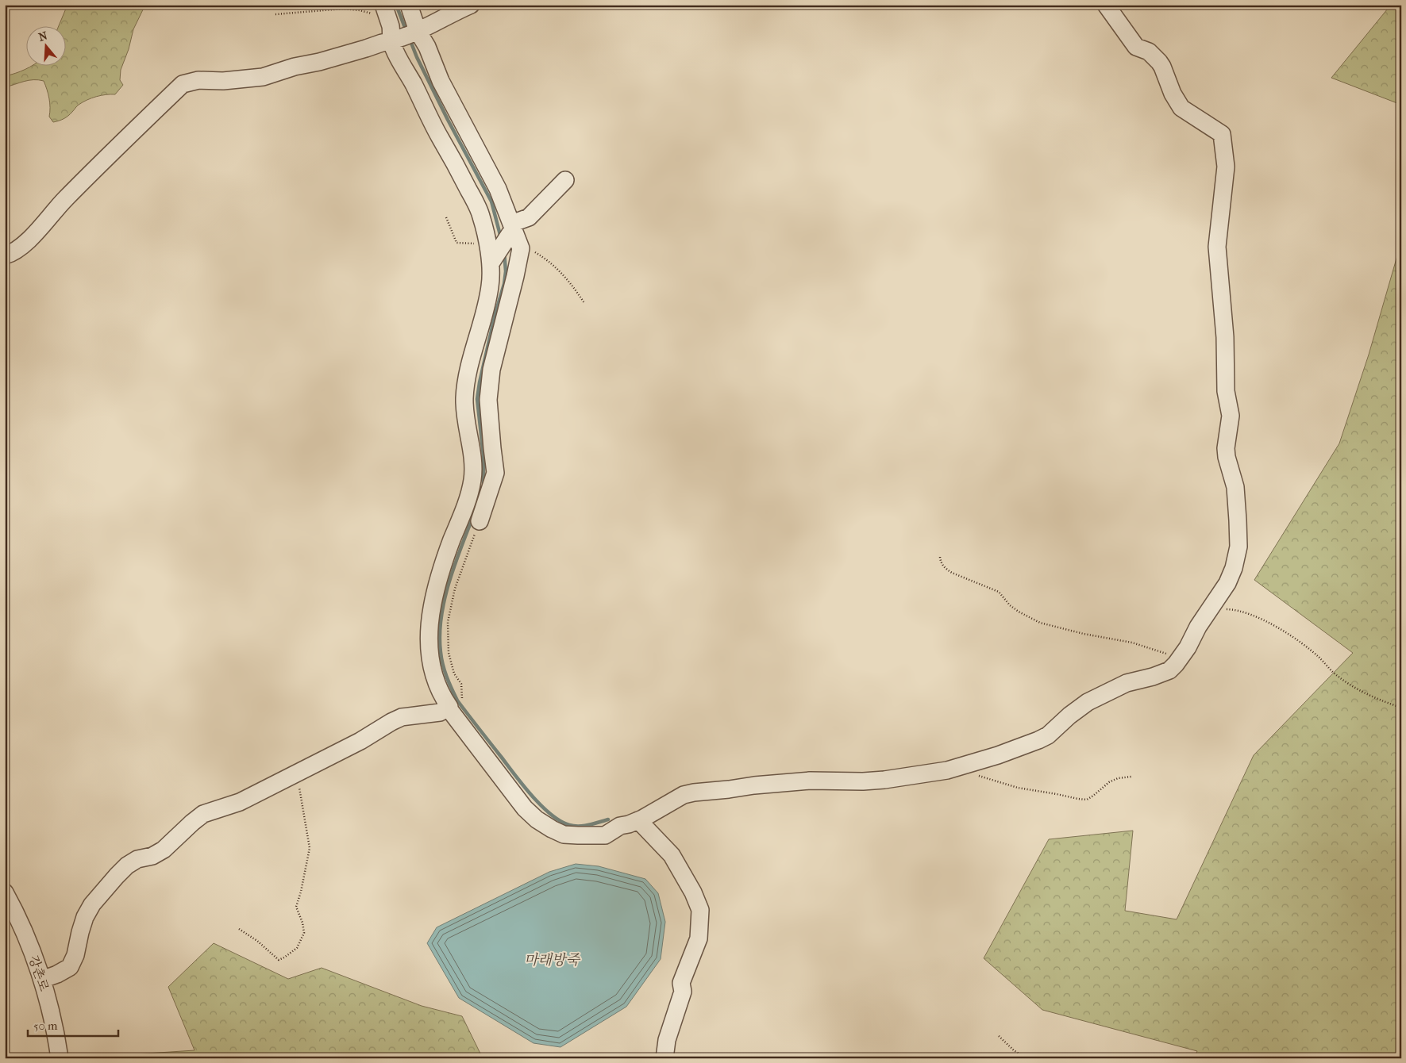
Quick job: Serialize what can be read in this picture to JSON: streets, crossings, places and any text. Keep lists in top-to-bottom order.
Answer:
{
  "streets": {
    "street": ["강촌로"]
  },
  "water": ["마래방죽"],
  "scale_bar": "50 m",
  "north": "top"
}
